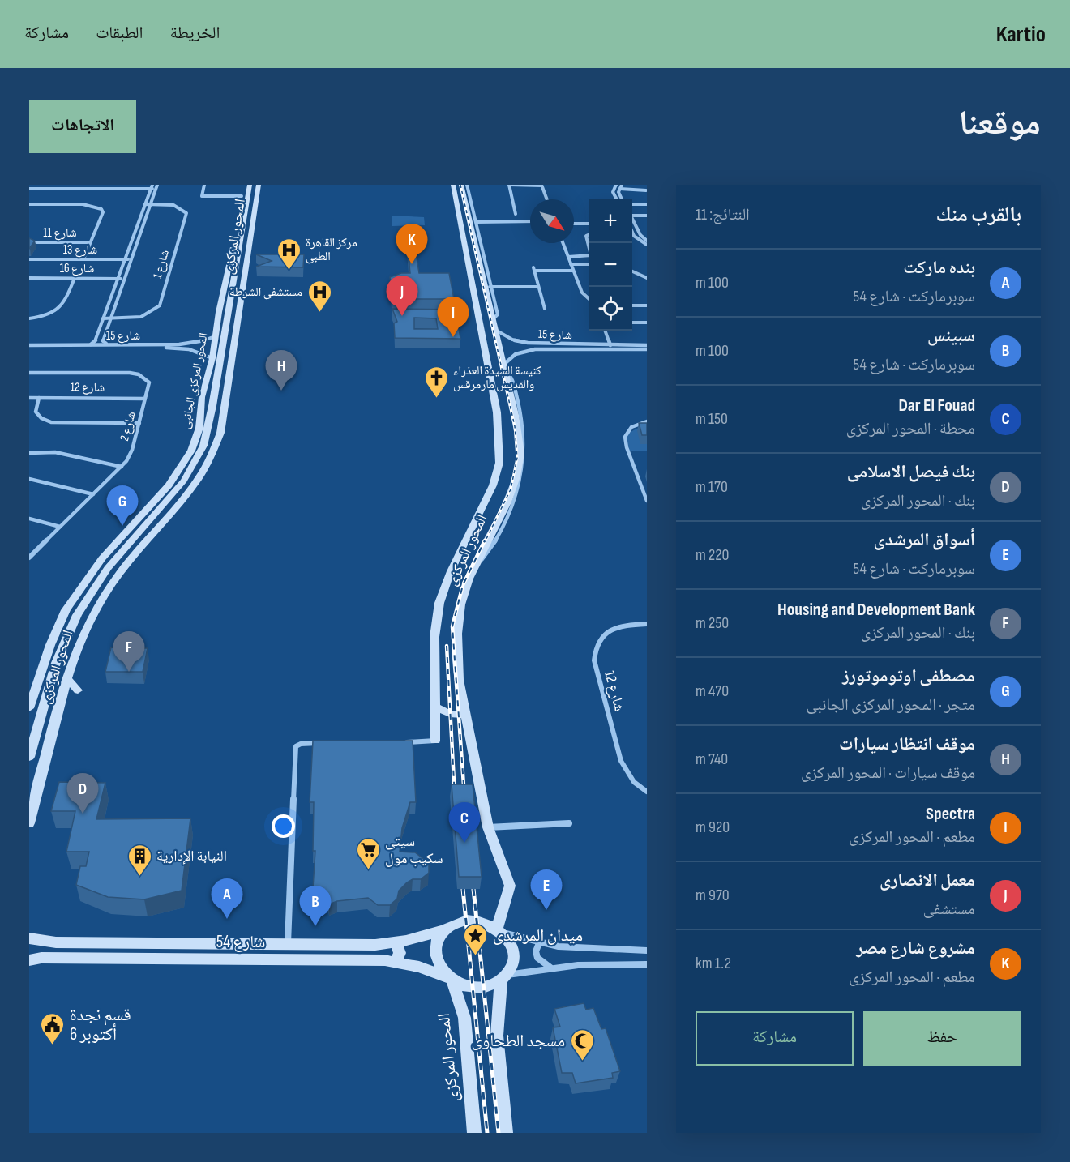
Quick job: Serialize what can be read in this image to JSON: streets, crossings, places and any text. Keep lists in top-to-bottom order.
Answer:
{
  "streets": {
    "main road": ["المحور المركزى", "المحور المركزى الجانبى", "شارع 54"],
    "street": [
      "شارع 11",
      "شارع 13",
      "شارع 1",
      "شارع 16",
      "شارع 15",
      "شارع 12",
      "شارع 2"
    ]
  },
  "crossings": [
    ["المحور المركزى", "شارع 15"],
    ["المحور المركزى", "المحور المركزى الجانبى"],
    ["المحور المركزى", "شارع 54"],
    ["شارع 15", "المحور المركزى الجانبى"],
    ["شارع 12", "شارع 2"]
  ],
  "places": {
    "hospital": ["مركز القاهرة الطبى", "مستشفى الشرطة"],
    "church": ["كنيسة السيدة العذراء والقديس مارمرقس"],
    "supermarket": ["سيتى سكيب مول"],
    "building": ["النيابة الإدارية"],
    "place": ["ميدان المرشدى"],
    "public building": ["قسم نجدة 6 أكتوبر"],
    "mosque": ["مسجد الطحاوى"]
  },
  "north": "bottom right",
  "page": {
    "header": "Kartio",
    "nav": ["الخريطة", "الطبقات", "مشاركة"],
    "title": "موقعنا",
    "buttons": [
      "الاتجاهات",
      ["حفظ", "مشاركة"]
    ],
    "heading": ["بالقرب منك", "النتائج: 11"],
    "map_buttons": ["+", "−"],
    "pins": [
      "K",
      "J",
      "I",
      "H",
      "G",
      "F",
      "D",
      "C",
      "E",
      "A",
      "B"
    ],
    "list": [
      {
        "mark": "A",
        "name": "بنده ماركت",
        "note": "سوبرماركت · شارع 54",
        "value": "100 m"
      },
      {
        "mark": "B",
        "name": "سبينس",
        "note": "سوبرماركت · شارع 54",
        "value": "100 m"
      },
      {
        "mark": "C",
        "name": "Dar El Fouad",
        "note": "محطة · المحور المركزى",
        "value": "150 m"
      },
      {
        "mark": "D",
        "name": "بنك فيصل الاسلامى",
        "note": "بنك · المحور المركزى",
        "value": "170 m"
      },
      {
        "mark": "E",
        "name": "أسواق المرشدى",
        "note": "سوبرماركت · شارع 54",
        "value": "220 m"
      },
      {
        "mark": "F",
        "name": "Housing and Development Bank",
        "note": "بنك · المحور المركزى",
        "value": "250 m"
      },
      {
        "mark": "G",
        "name": "مصطفى اوتوموتورز",
        "note": "متجر · المحور المركزى الجانبى",
        "value": "470 m"
      },
      {
        "mark": "H",
        "name": "موقف انتظار سيارات",
        "note": "موقف سيارات · المحور المركزى",
        "value": "740 m"
      },
      {
        "mark": "I",
        "name": "Spectra",
        "note": "مطعم · المحور المركزى",
        "value": "920 m"
      },
      {
        "mark": "J",
        "name": "معمل الانصارى",
        "note": "مستشفى",
        "value": "970 m"
      },
      {
        "mark": "K",
        "name": "مشروع شارع مصر",
        "note": "مطعم · المحور المركزى",
        "value": "1.2 km"
      }
    ]
  }
}
